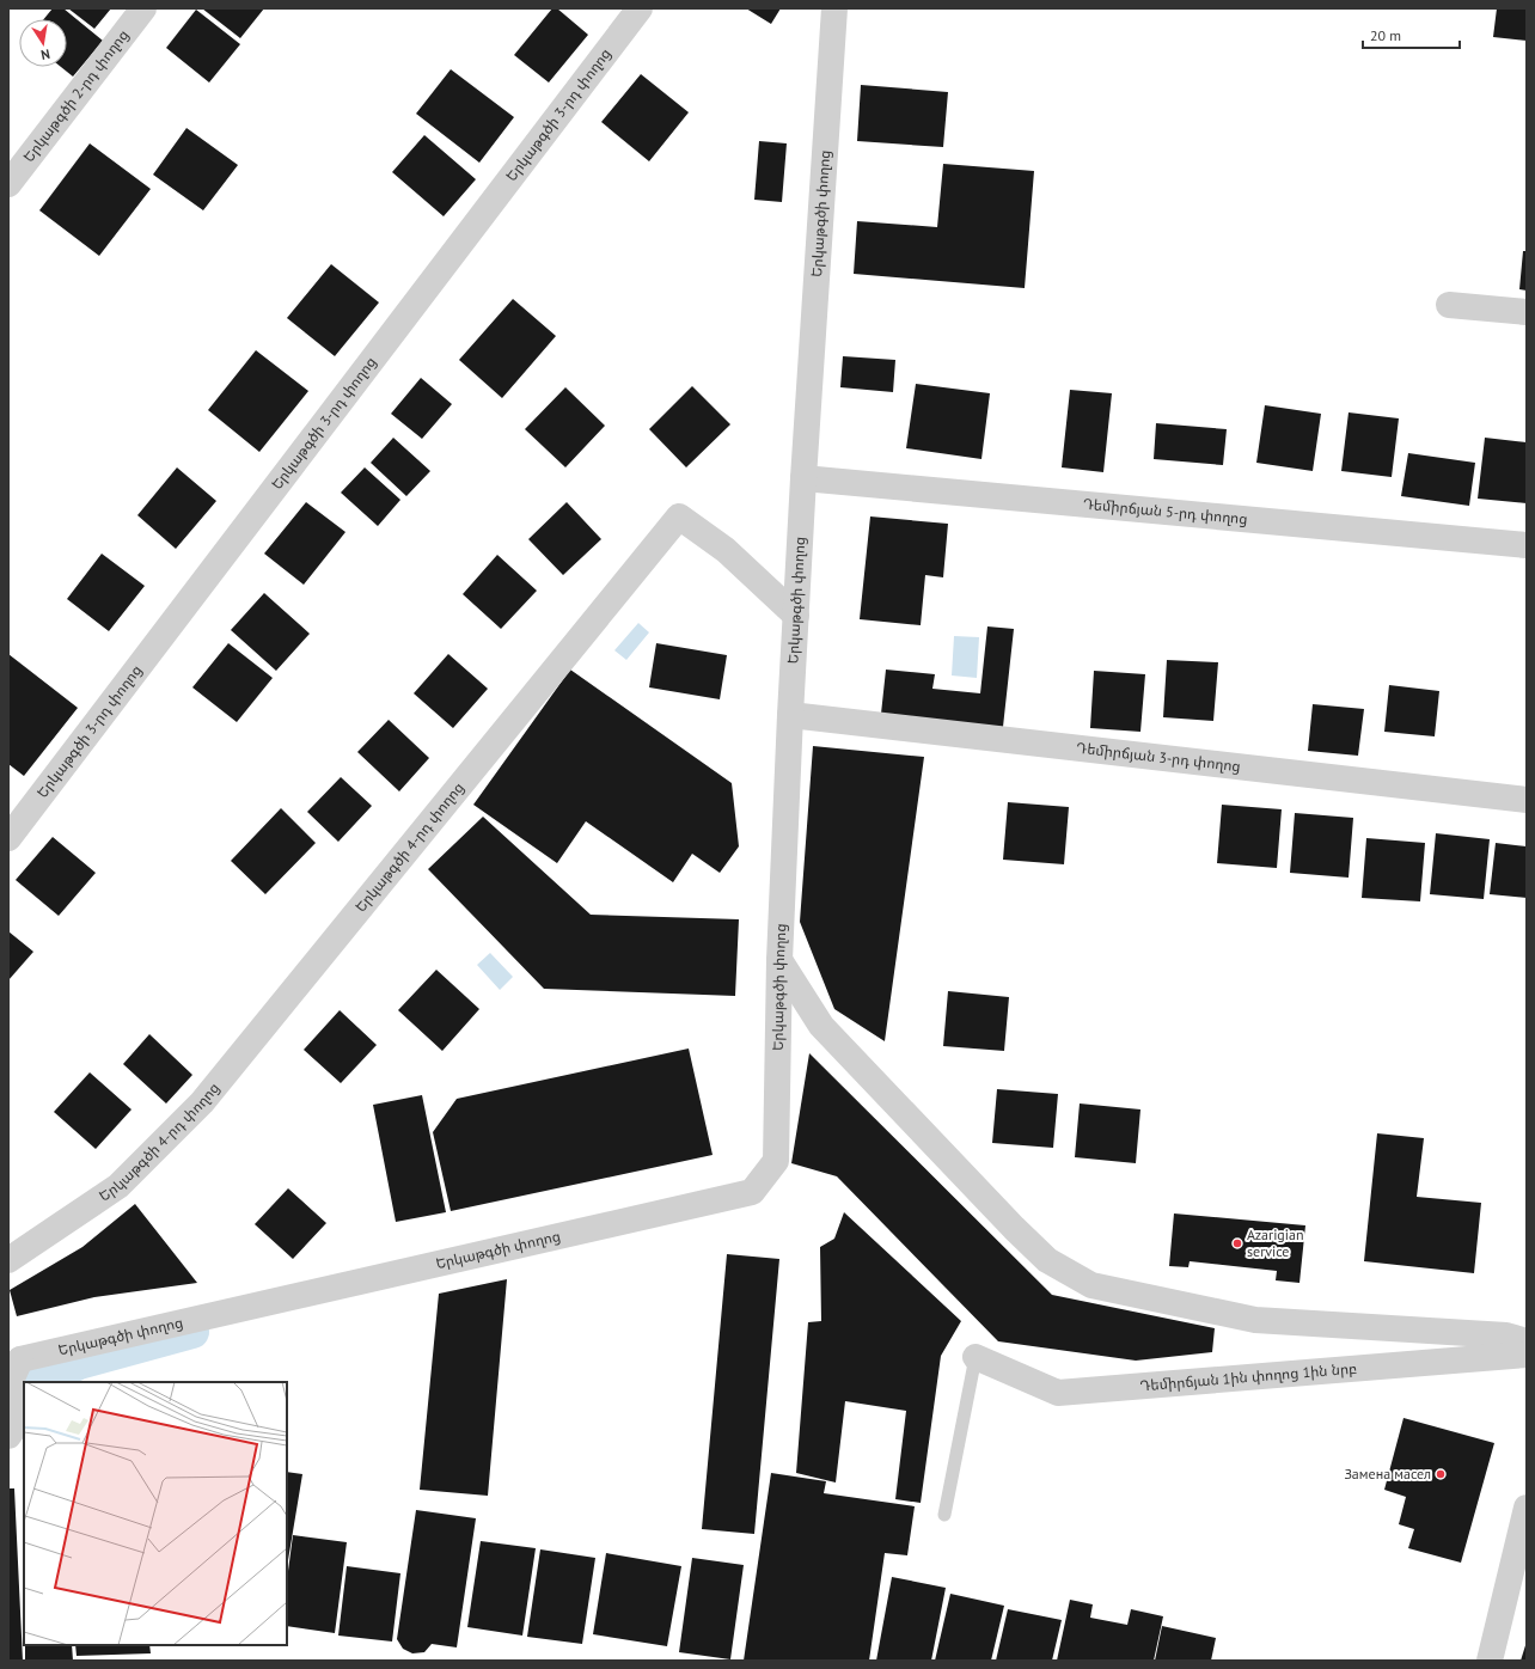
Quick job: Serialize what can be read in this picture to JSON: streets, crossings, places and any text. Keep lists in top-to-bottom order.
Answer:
{
  "streets": {
    "street": [
      "Երկաթգծի 2-րդ փողոց",
      "Երկաթգծի 3-րդ փողոց",
      "Երկաթգծի փողոց",
      "Դեմիրճյան 5-րդ փողոց",
      "Դեմիրճյան 3-րդ փողոց",
      "Երկաթգծի 4-րդ փողոց",
      "Դեմիրճյան 1ին փողոց 1ին նրբ"
    ]
  },
  "crossings": [
    ["Երկաթգծի փողոց", "Դեմիրճյան 5-րդ փողոց"],
    ["Երկաթգծի փողոց", "Դեմիրճյան 3-րդ փողոց"],
    ["Երկաթգծի փողոց", "Երկաթգծի 4-րդ փողոց"]
  ],
  "places": ["Azarigian service", "Замена масел"],
  "scale_bar": "20 m",
  "north": "bottom"
}
